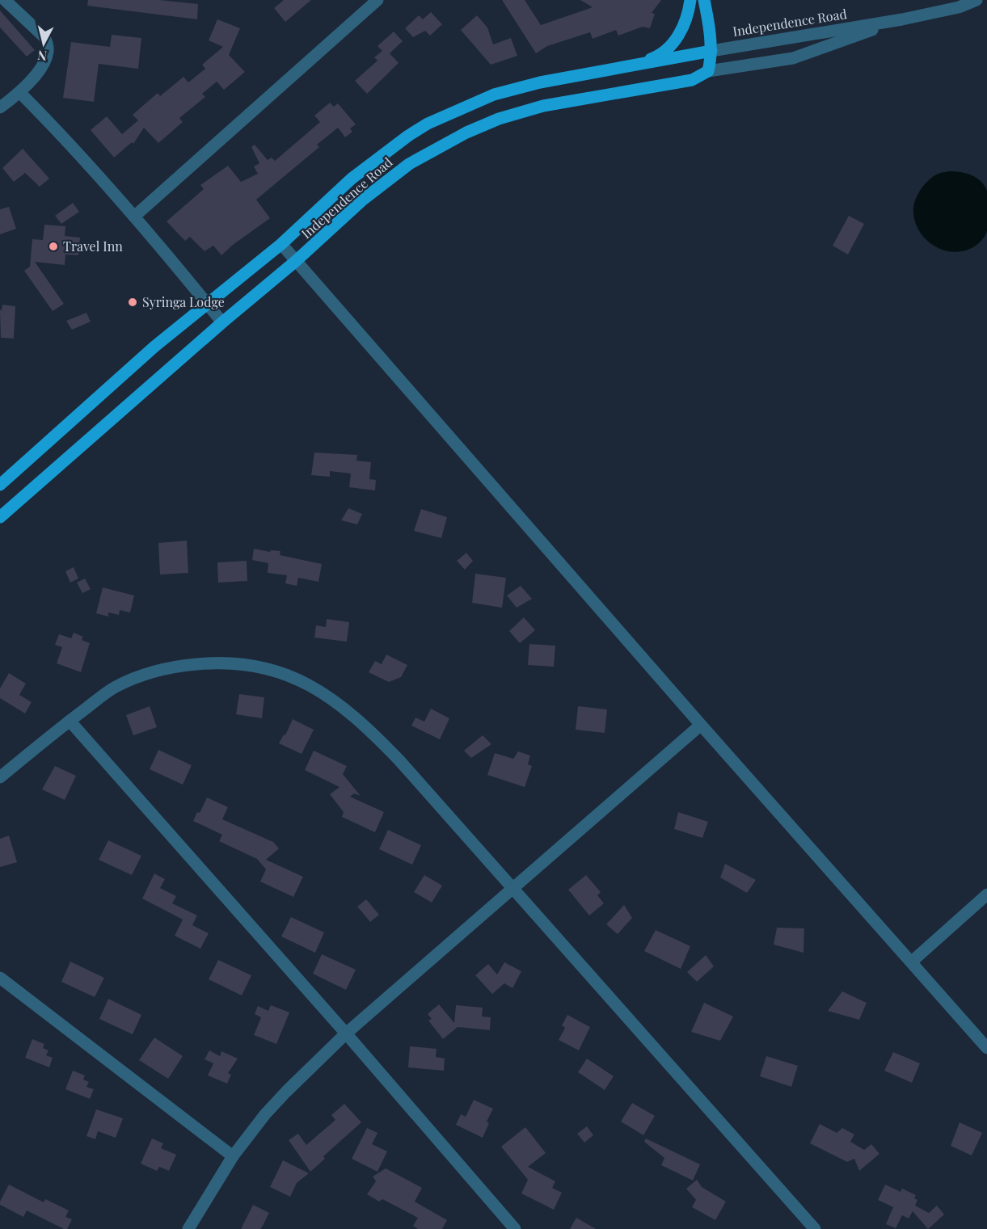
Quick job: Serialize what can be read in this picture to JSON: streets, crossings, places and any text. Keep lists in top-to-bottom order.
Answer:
{
  "streets": {
    "main road": ["Independence Road"]
  },
  "places": ["Travel Inn", "Syringa Lodge"],
  "north": "bottom"
}
